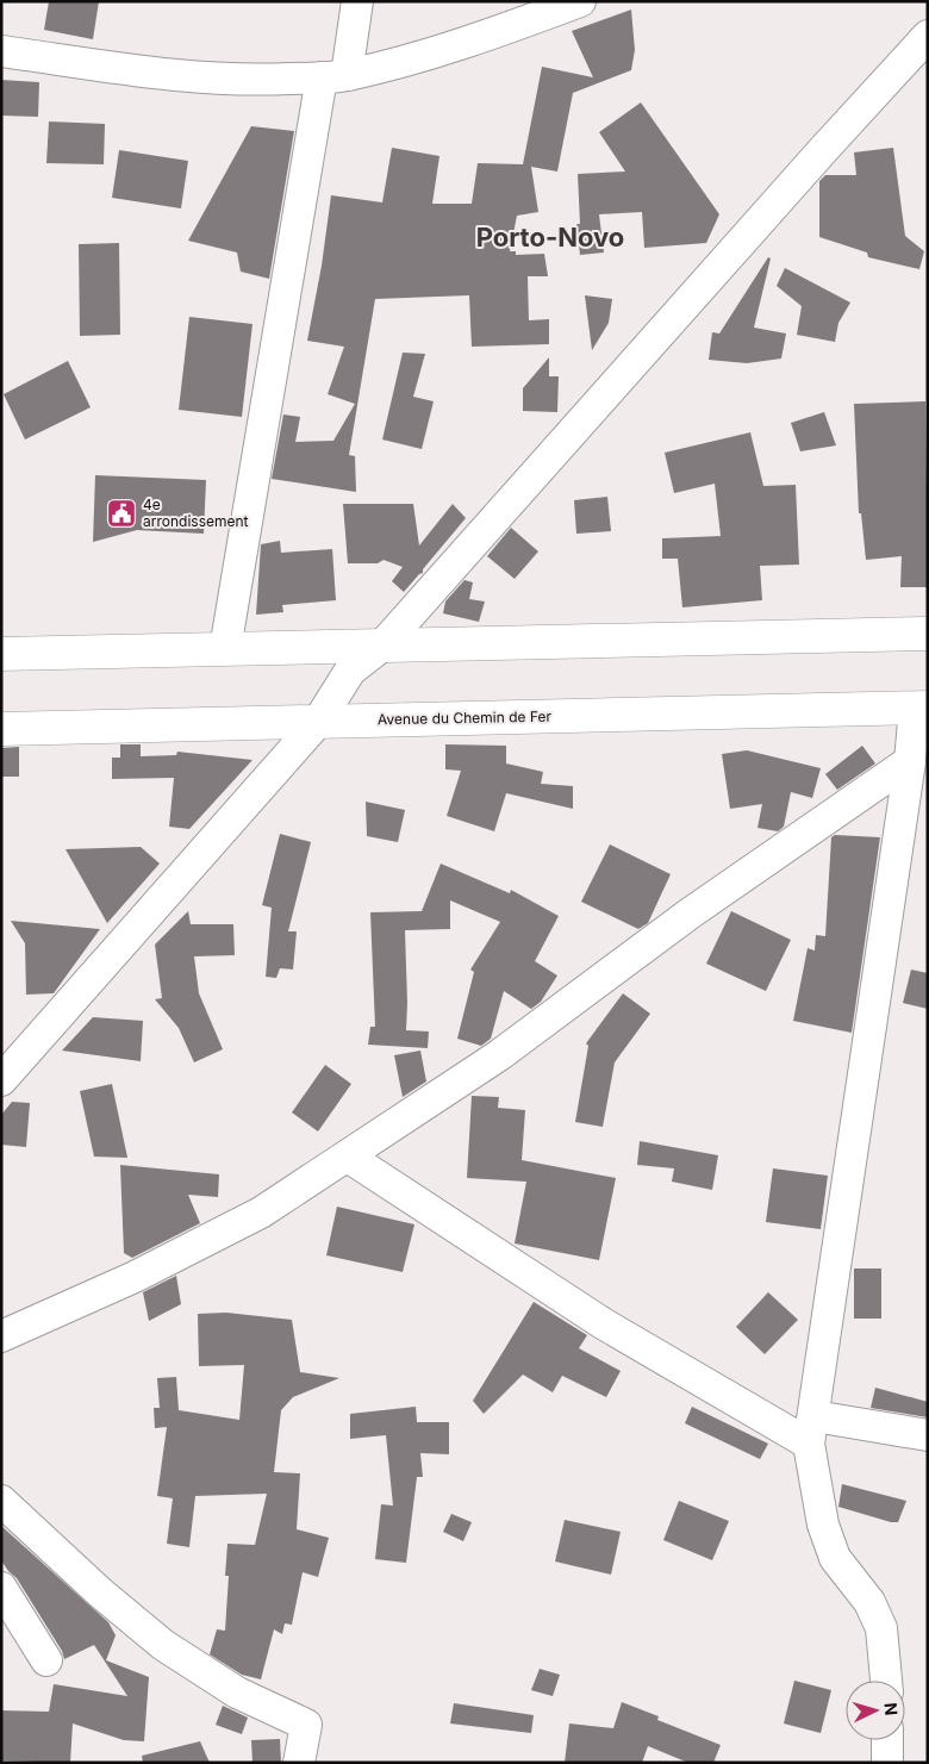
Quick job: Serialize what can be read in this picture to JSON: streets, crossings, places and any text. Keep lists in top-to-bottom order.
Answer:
{
  "streets": {
    "main road": ["Avenue du Chemin de Fer"]
  },
  "districts": ["Porto-Novo"],
  "places": {
    "public building": ["4e arrondissement"]
  },
  "north": "right"
}
